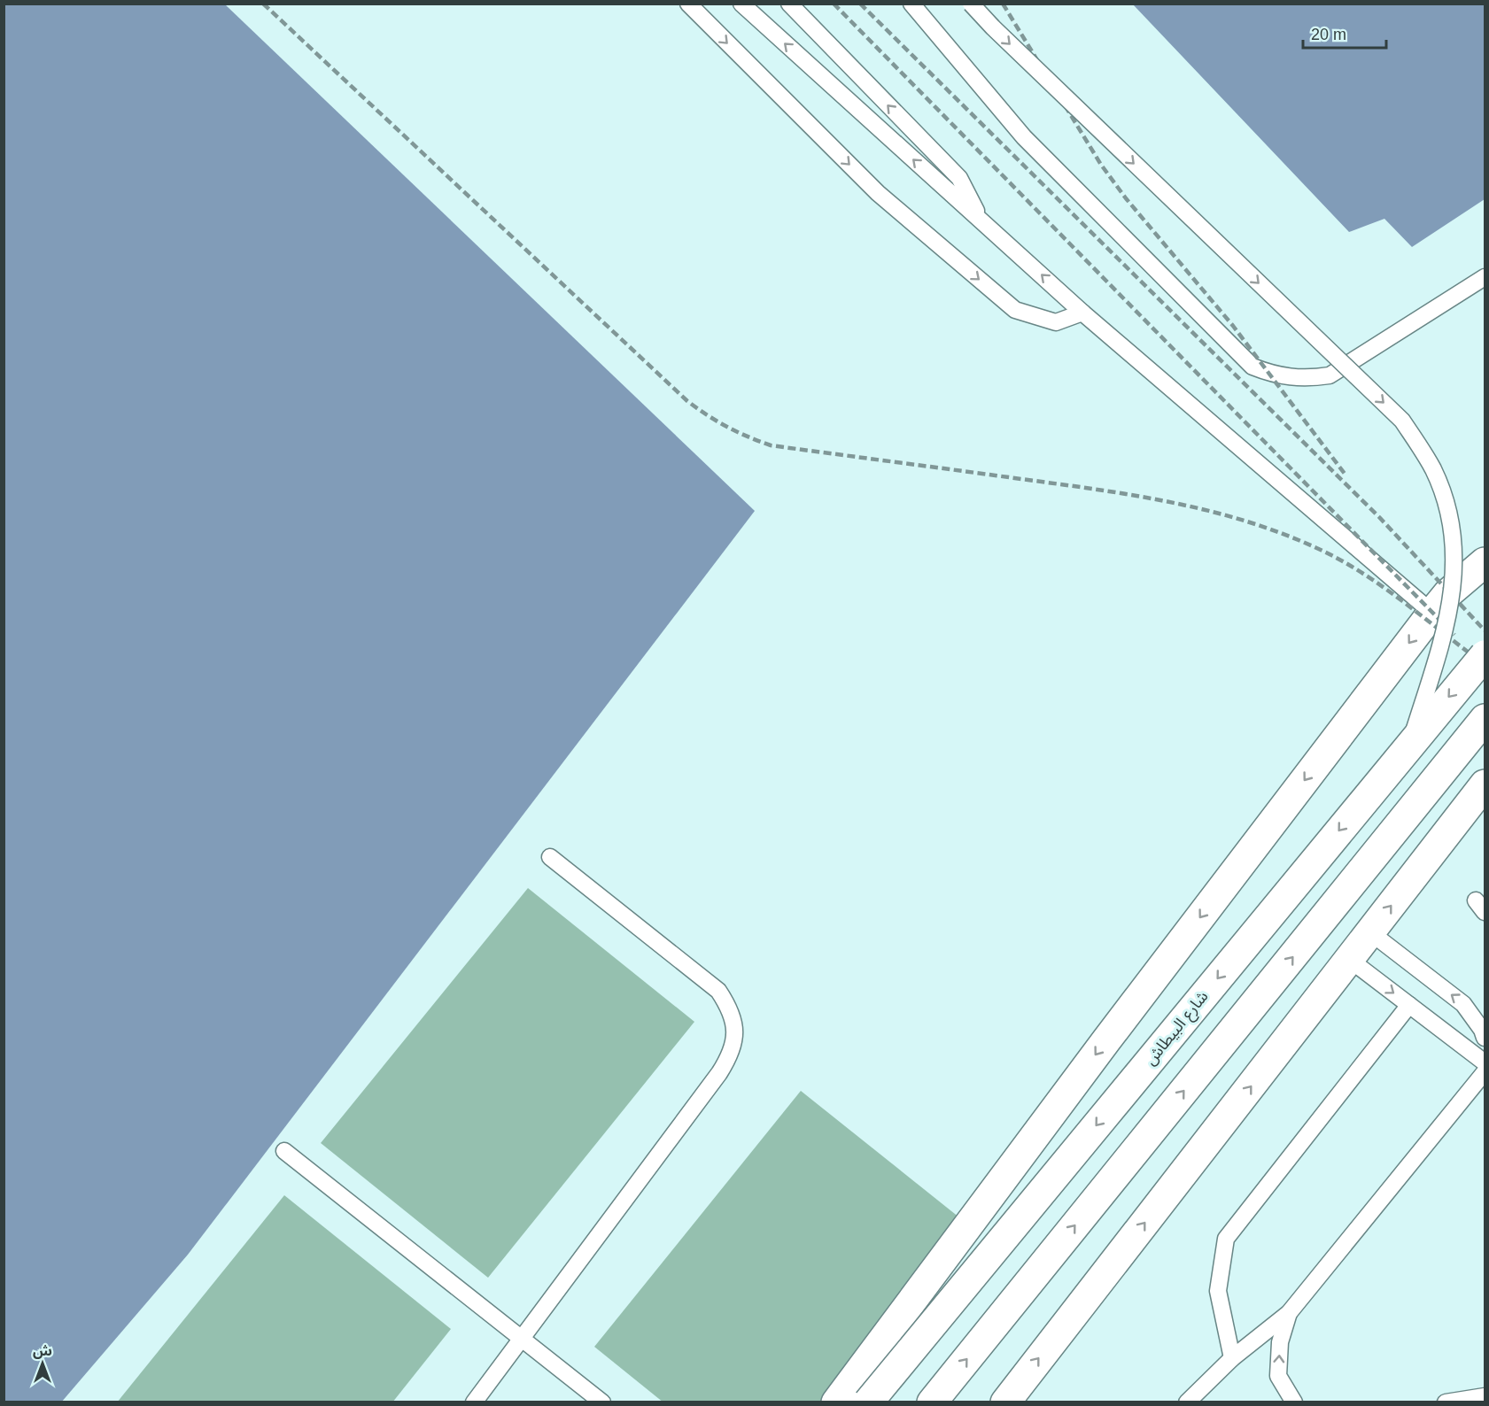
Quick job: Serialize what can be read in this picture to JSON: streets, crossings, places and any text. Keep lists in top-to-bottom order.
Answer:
{
  "streets": {
    "street": ["شارع البيطاش"]
  },
  "scale_bar": "20 m",
  "north": "top"
}
